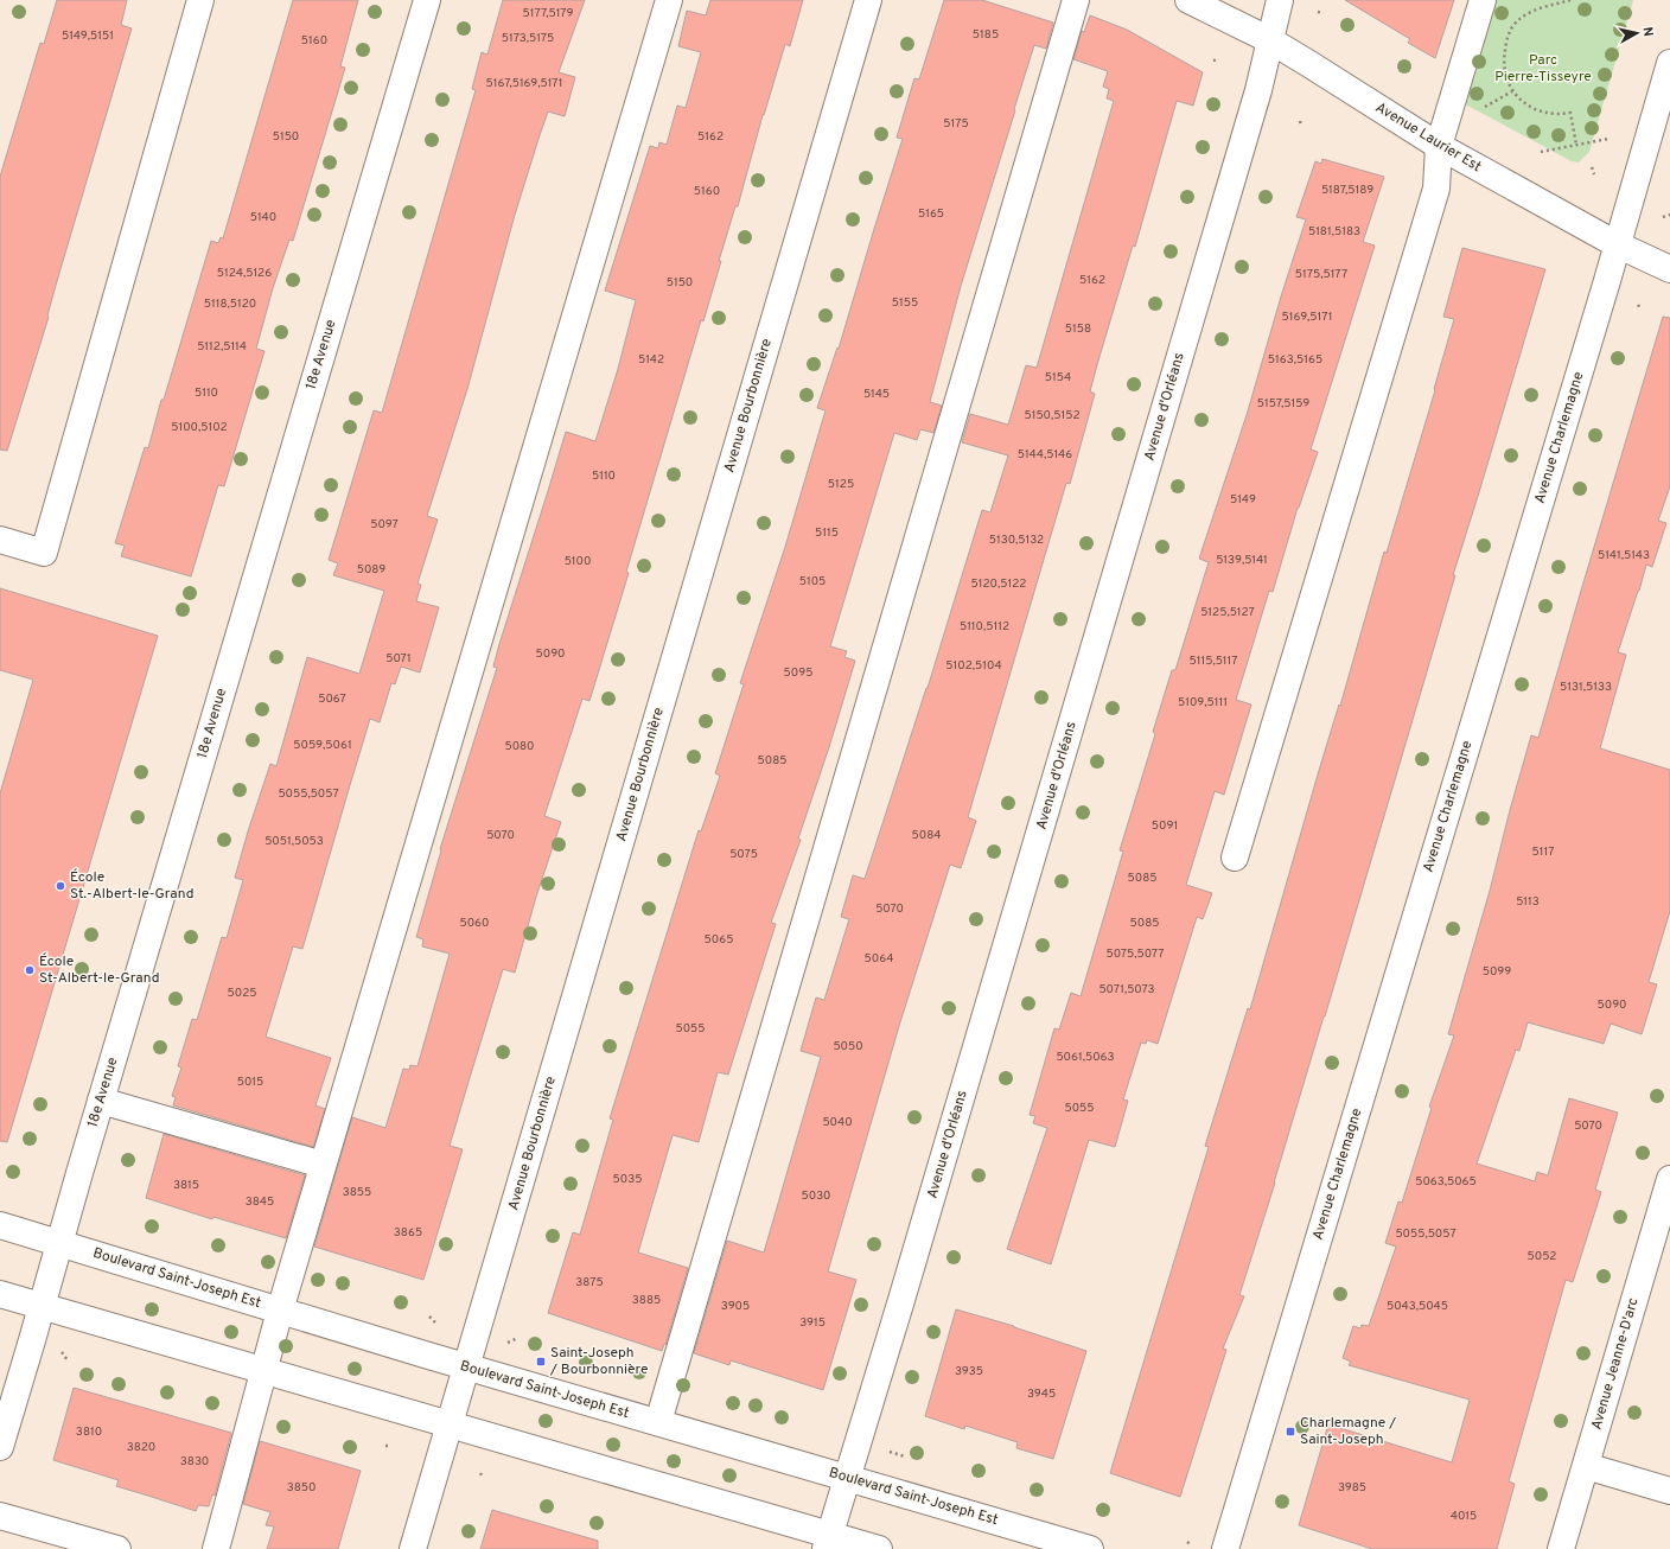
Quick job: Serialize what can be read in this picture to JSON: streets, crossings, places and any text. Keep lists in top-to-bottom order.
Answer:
{
  "streets": {
    "street": [
      "Avenue Laurier Est",
      "18e Avenue",
      "Avenue Bourbonnière",
      "Avenue d'Orléans",
      "Avenue Charlemagne",
      "Boulevard Saint-Joseph Est",
      "Avenue Jeanne-D'arc"
    ]
  },
  "crossings": [
    ["Avenue Laurier Est", "Avenue d'Orléans"],
    ["Avenue Laurier Est", "Avenue Charlemagne"],
    ["18e Avenue", "Boulevard Saint-Joseph Est"],
    ["Avenue Bourbonnière", "Boulevard Saint-Joseph Est"],
    ["Avenue d'Orléans", "Boulevard Saint-Joseph Est"]
  ],
  "parks": ["Parc Pierre-Tisseyre"],
  "places": {
    "other": ["École St.-Albert-le-Grand", "École St-Albert-le-Grand"],
    "transit": ["Saint-Joseph / Bourbonnière", "Charlemagne / Saint-Joseph"]
  },
  "house_numbers": [
    "5177,5179",
    "5185",
    "5149,5151",
    "5173,5175",
    "5160",
    "5167,5169,5171",
    "5175",
    "5150",
    "5162",
    "5187,5189",
    "5160",
    "5165",
    "5140",
    "5181,5183",
    "5124,5126",
    "5175,5177",
    "5162",
    "5150",
    "5155",
    "5118,5120",
    "5169,5171",
    "5158",
    "5112,5114",
    "5142",
    "5163,5165",
    "5154",
    "5110",
    "5145",
    "5157,5159",
    "5150,5152",
    "5100,5102",
    "5144,5146",
    "5110",
    "5125",
    "5149",
    "5097",
    "5115",
    "5130,5132",
    "5141,5143",
    "5139,5141",
    "5100",
    "5089",
    "5105",
    "5120,5122",
    "5125,5127",
    "5110,5112",
    "5090",
    "5071",
    "5115,5117",
    "5102,5104",
    "5095",
    "5131,5133",
    "5067",
    "5109,5111",
    "5059,5061",
    "5080",
    "5085",
    "5055,5057",
    "5091",
    "5070",
    "5084",
    "5051,5053",
    "5117",
    "5075",
    "5085",
    "5113",
    "5070",
    "5060",
    "5085",
    "5065",
    "5075,5077",
    "5064",
    "5099",
    "5071,5073",
    "5025",
    "5090",
    "5055",
    "5050",
    "5061,5063",
    "5015",
    "5055",
    "5040",
    "5070",
    "5035",
    "5063,5065",
    "3815",
    "3855",
    "5030",
    "3845",
    "3865",
    "5055,5057",
    "5052",
    "3875",
    "3885",
    "3905",
    "5043,5045",
    "3915",
    "3935",
    "3945",
    "3810",
    "3820",
    "3830",
    "3850",
    "3985",
    "4015"
  ],
  "north": "right"
}
